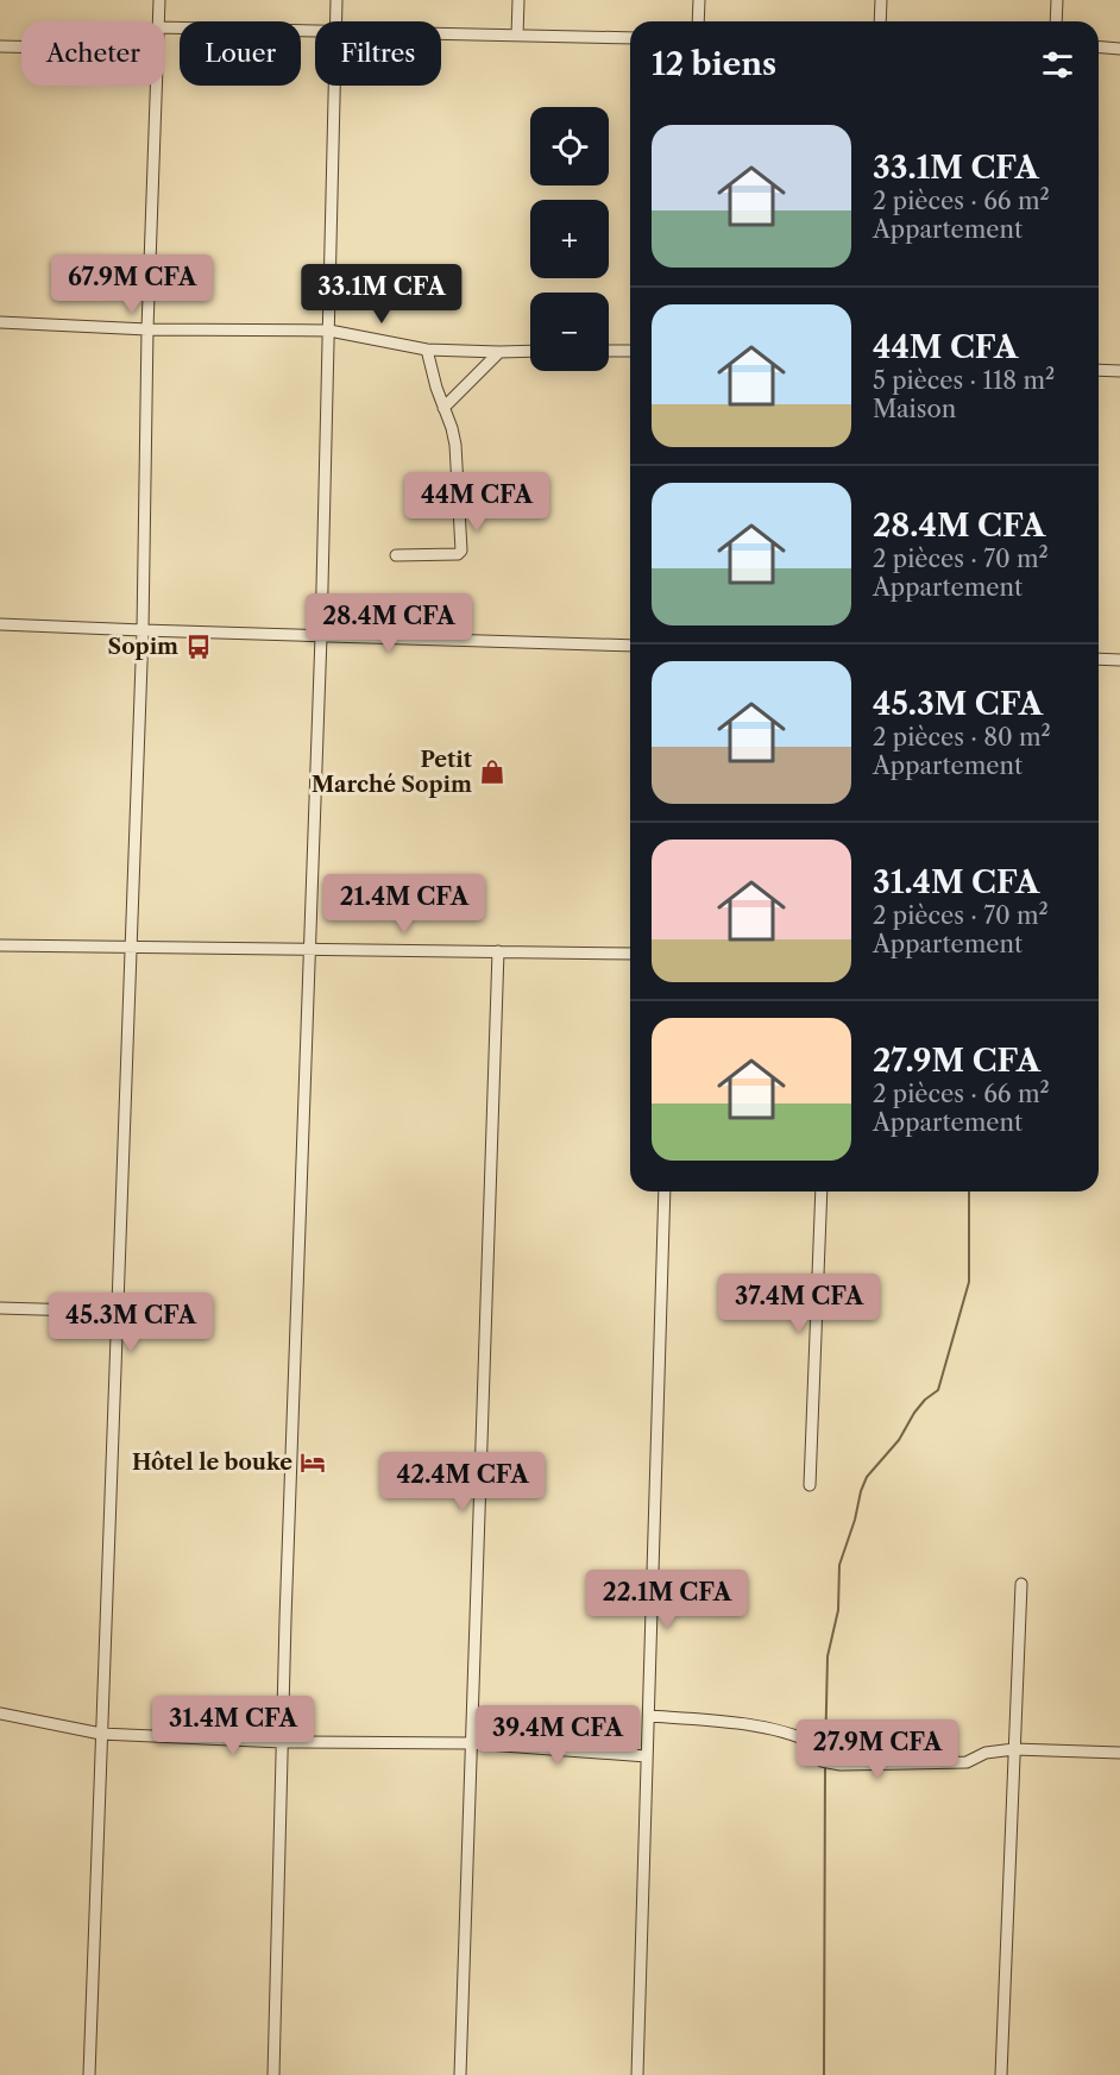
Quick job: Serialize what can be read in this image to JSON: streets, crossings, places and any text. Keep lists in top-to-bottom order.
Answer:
{
  "places": {
    "bus stop": ["Sopim"],
    "shop": ["Petit Marché Sopim"],
    "hotel": ["Hôtel le bouke"]
  },
  "page": {
    "chip": ["Acheter", "Louer", "Filtres"],
    "heading": "12 biens",
    "map_buttons": ["+", "−"],
    "list": [
      {
        "name": "33.1M CFA",
        "note": "2 pièces · 66 m² · Appartement"
      },
      {
        "name": "44M CFA",
        "note": "5 pièces · 118 m² · Maison"
      },
      {
        "name": "28.4M CFA",
        "note": "2 pièces · 70 m² · Appartement"
      },
      {
        "name": "45.3M CFA",
        "note": "2 pièces · 80 m² · Appartement"
      },
      {
        "name": "31.4M CFA",
        "note": "2 pièces · 70 m² · Appartement"
      },
      {
        "name": "27.9M CFA",
        "note": "2 pièces · 66 m² · Appartement"
      }
    ],
    "price": [
      "67.9M CFA",
      "33.1M CFA",
      "44M CFA",
      "28.4M CFA",
      "21.4M CFA",
      "37.4M CFA",
      "45.3M CFA",
      "42.4M CFA",
      "22.1M CFA",
      "31.4M CFA",
      "39.4M CFA",
      "27.9M CFA"
    ]
  }
}
